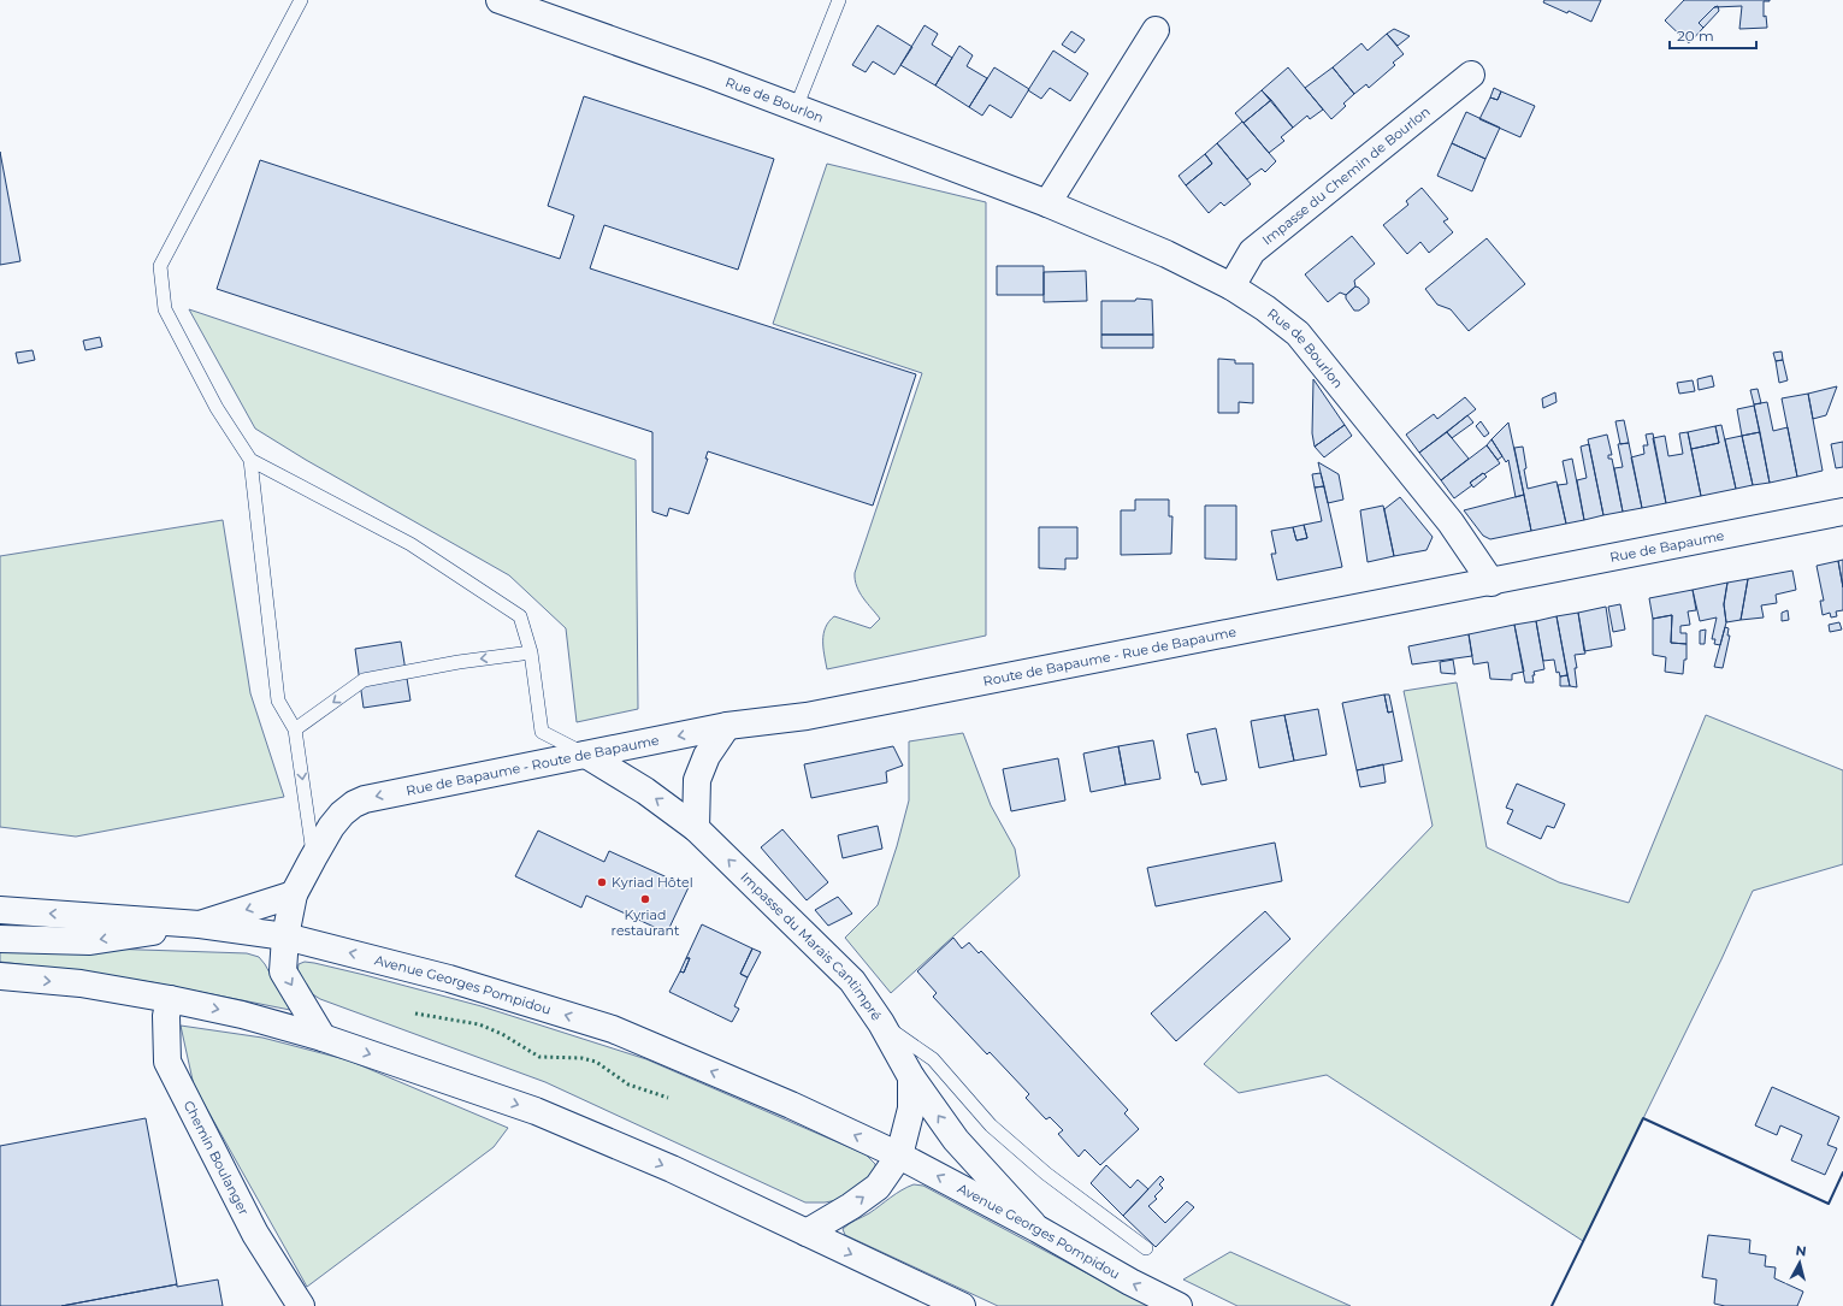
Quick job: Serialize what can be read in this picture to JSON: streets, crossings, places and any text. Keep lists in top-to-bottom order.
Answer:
{
  "streets": {
    "street": [
      "Rue de Bourlon",
      "Impasse du Chemin de Bourlon",
      "Rue de Bapaume",
      "Route de Bapaume - Rue de Bapaume",
      "Rue de Bapaume - Route de Bapaume",
      "Impasse du Marais Cantimpré",
      "Avenue Georges Pompidou",
      "Chemin Boulanger"
    ]
  },
  "crossings": [
    ["Rue de Bourlon", "Impasse du Chemin de Bourlon"],
    ["Rue de Bourlon", "Rue de Bapaume"],
    ["Rue de Bourlon", "Route de Bapaume - Rue de Bapaume"],
    ["Rue de Bapaume", "Route de Bapaume - Rue de Bapaume"],
    ["Route de Bapaume - Rue de Bapaume", "Rue de Bapaume - Route de Bapaume"],
    ["Rue de Bapaume - Route de Bapaume", "Impasse du Marais Cantimpré"],
    ["Impasse du Marais Cantimpré", "Avenue Georges Pompidou"]
  ],
  "one_way": ["Rue de Bapaume - Route de Bapaume"],
  "places": ["Kyriad Hôtel", "Kyriad restaurant"],
  "scale_bar": "20 m",
  "north": "top"
}
